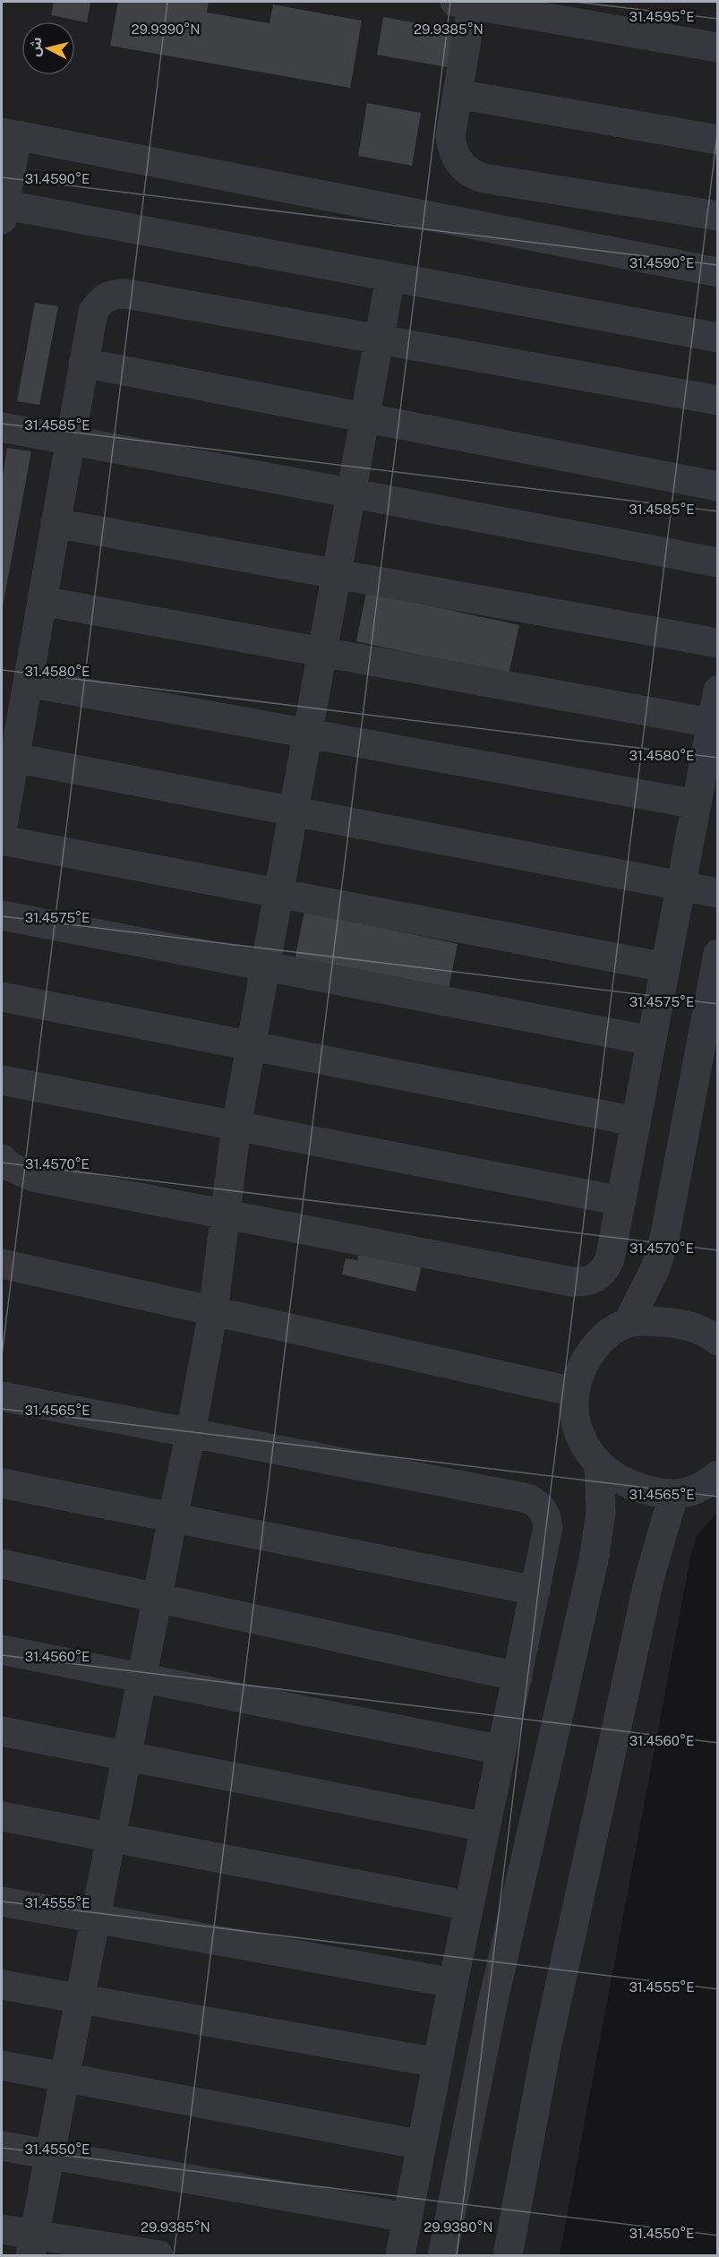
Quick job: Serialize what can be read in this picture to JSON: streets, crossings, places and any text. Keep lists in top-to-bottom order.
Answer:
{
  "north": "left",
  "coordinates": [
    "31.4595°E",
    "29.9390°N",
    "29.9385°N",
    "31.4590°E",
    "31.4585°E",
    "31.4580°E",
    "31.4575°E",
    "31.4570°E",
    "31.4565°E",
    "31.4560°E",
    "31.4555°E",
    "31.4550°E",
    "29.9380°N"
  ]
}
